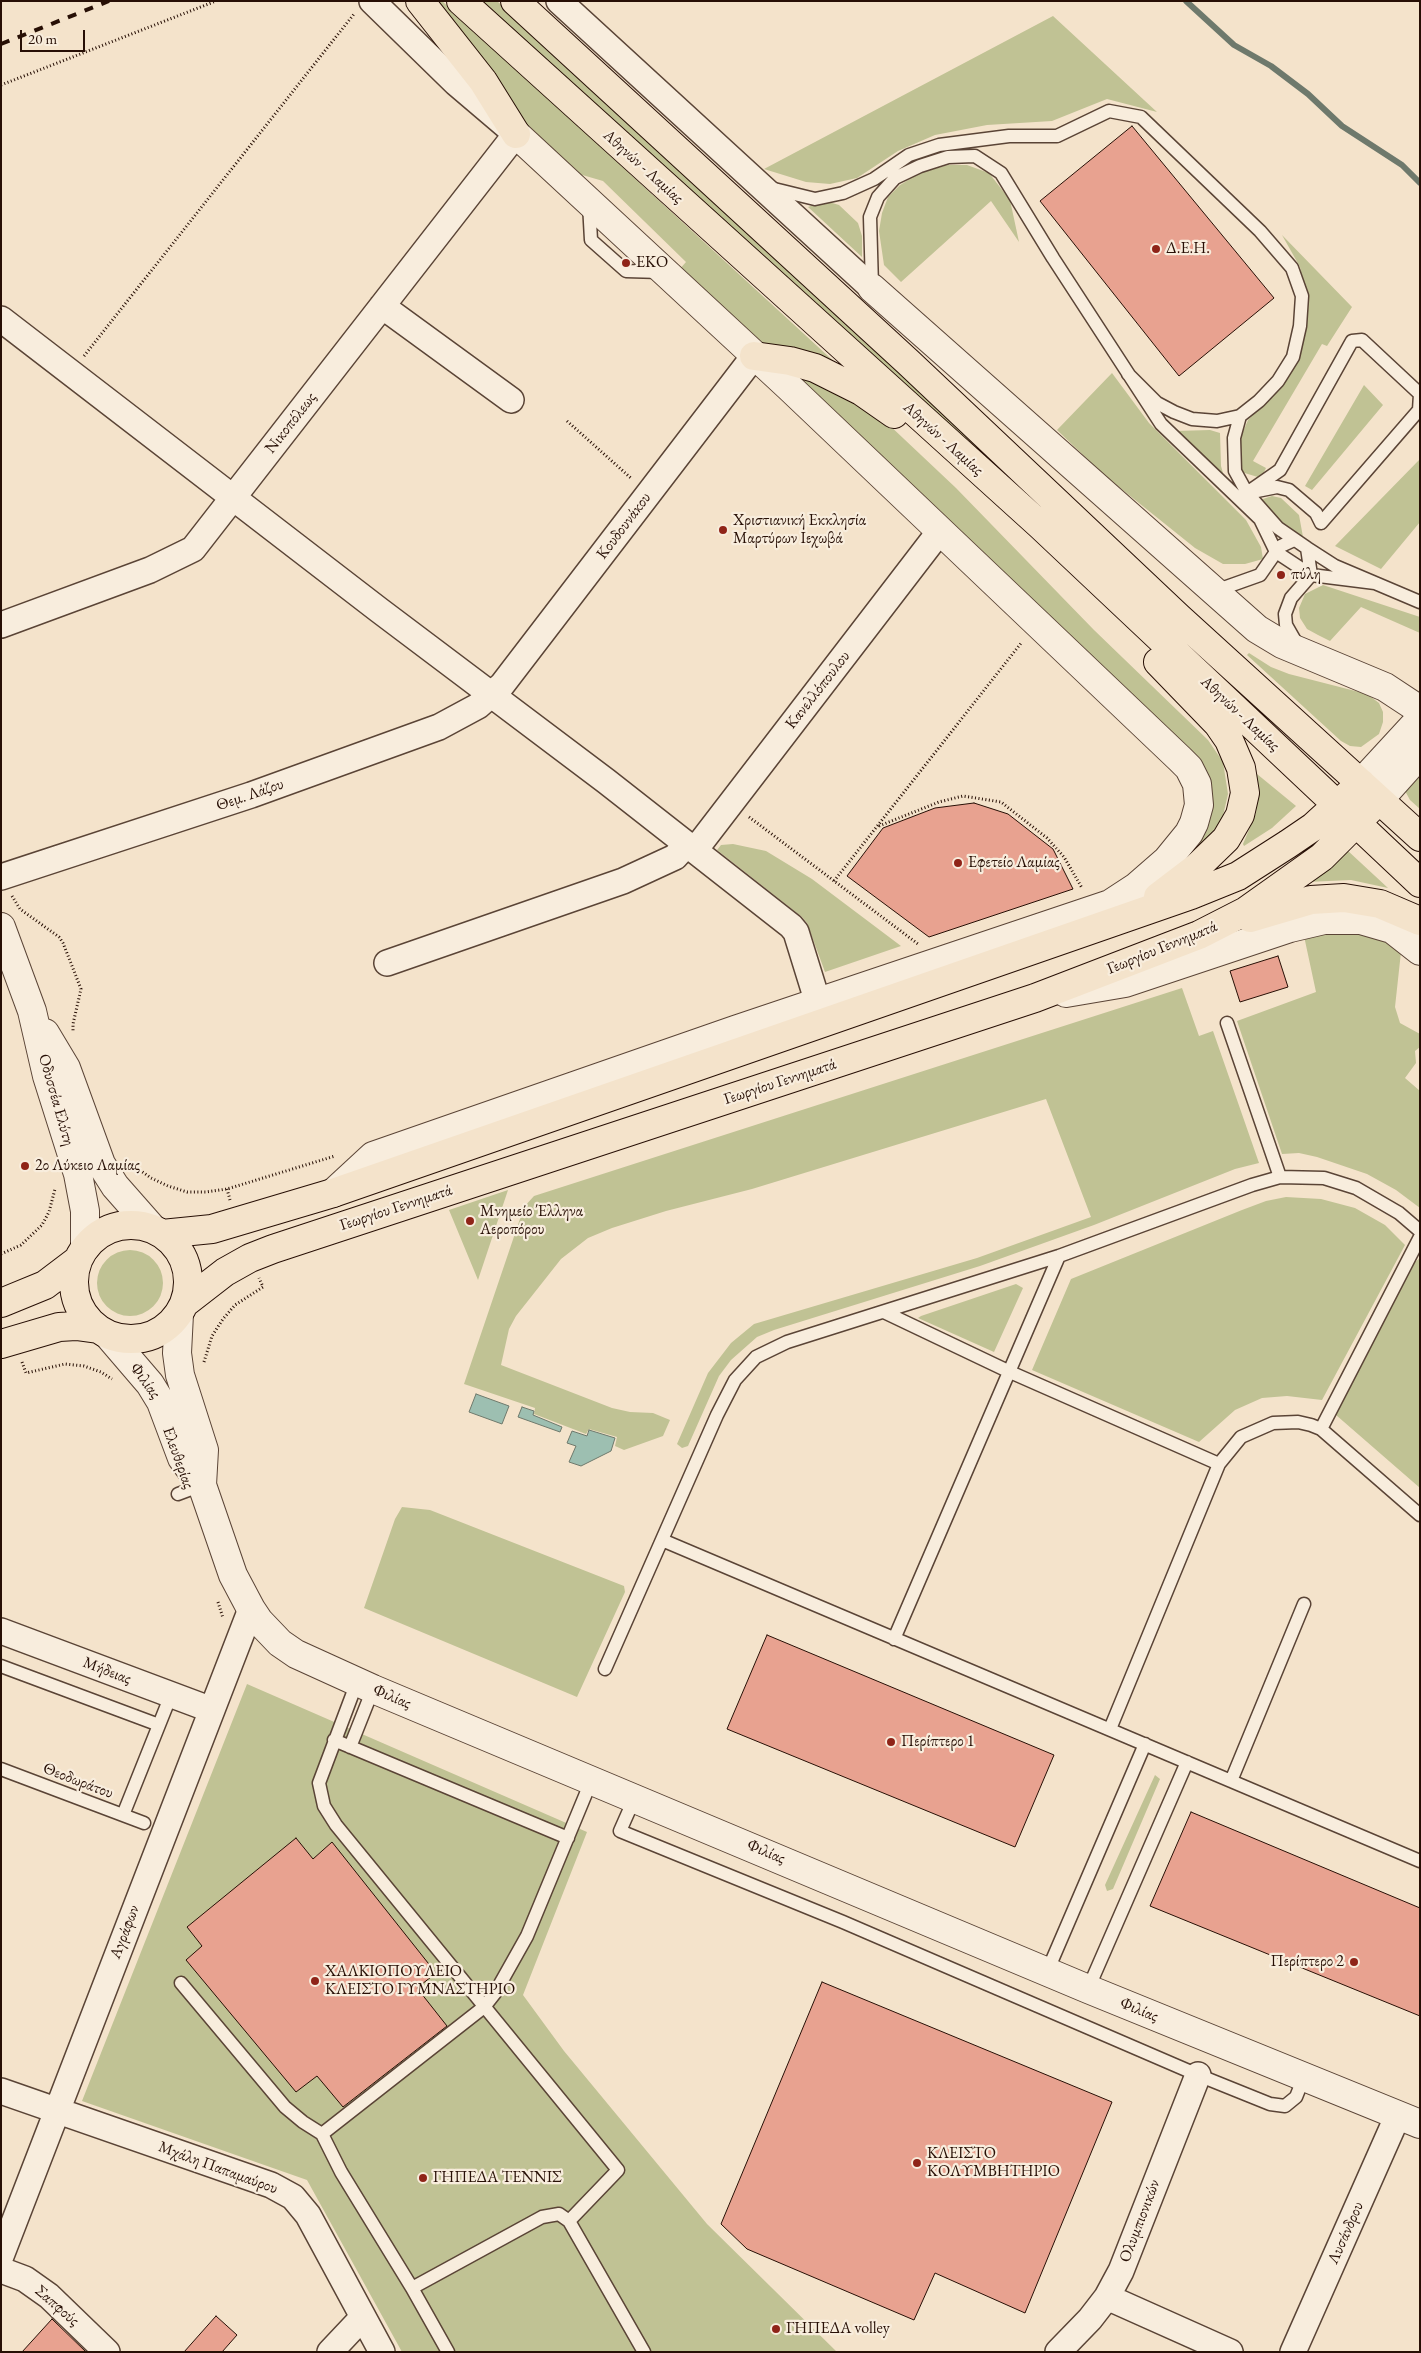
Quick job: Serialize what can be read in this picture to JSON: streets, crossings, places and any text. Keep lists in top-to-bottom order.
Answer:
{
  "streets": {
    "main road": ["Αθηνών - Λαμίας", "Γεωργίου Γεννηματά"],
    "street": [
      "Νικοπόλεως",
      "Κουδουνάκου",
      "Κανελλόπουλου",
      "Θεμ. Λάζου",
      "Οδυσσέα Ελύτη",
      "Φιλίας",
      "Μήδειας",
      "Αγράφων",
      "Μχάλη Παπαμαύρου",
      "Ολυμπιονικών",
      "Λυσάνδρου",
      "Σαπφούς"
    ],
    "lane": ["Θεοδωράτου"]
  },
  "crossings": [
    ["Αθηνών - Λαμίας", "Γεωργίου Γεννηματά"],
    ["Κουδουνάκου", "Θεμ. Λάζου"],
    ["Γεωργίου Γεννηματά", "Οδυσσέα Ελύτη"],
    ["Γεωργίου Γεννηματά", "Φιλίας"],
    ["Οδυσσέα Ελύτη", "Φιλίας"],
    ["Φιλίας", "Αγράφων"],
    ["Φιλίας", "Λυσάνδρου"],
    ["Μήδειας", "Αγράφων"],
    ["Αγράφων", "Μχάλη Παπαμαύρου"]
  ],
  "places": [
    "Δ.Ε.Η.",
    "EKO",
    "Χριστιανική Εκκλησία Μαρτύρων Ιεχωβά",
    "πύλη",
    "Εφετείο Λαμίας",
    "2ο Λύκειο Λαμίας",
    "Μνημείο Έλληνα Αεροπόρου",
    "Περίπτερο 1",
    "Περίπτερο 2",
    "ΧΑΛΚΙΟΠΟΥΛΕΙΟ ΚΛΕΙΣΤΟ ΓΥΜΝΑΣΤΗΡΙΟ",
    "ΚΛΕΙΣΤΟ ΚΟΛΥΜΒΗΤΗΡΙΟ",
    "ΓΗΠΕΔΑ ΤΕΝΝΙΣ",
    "ΓΗΠΕΔΑ volley"
  ],
  "scale_bar": "20 m"
}
